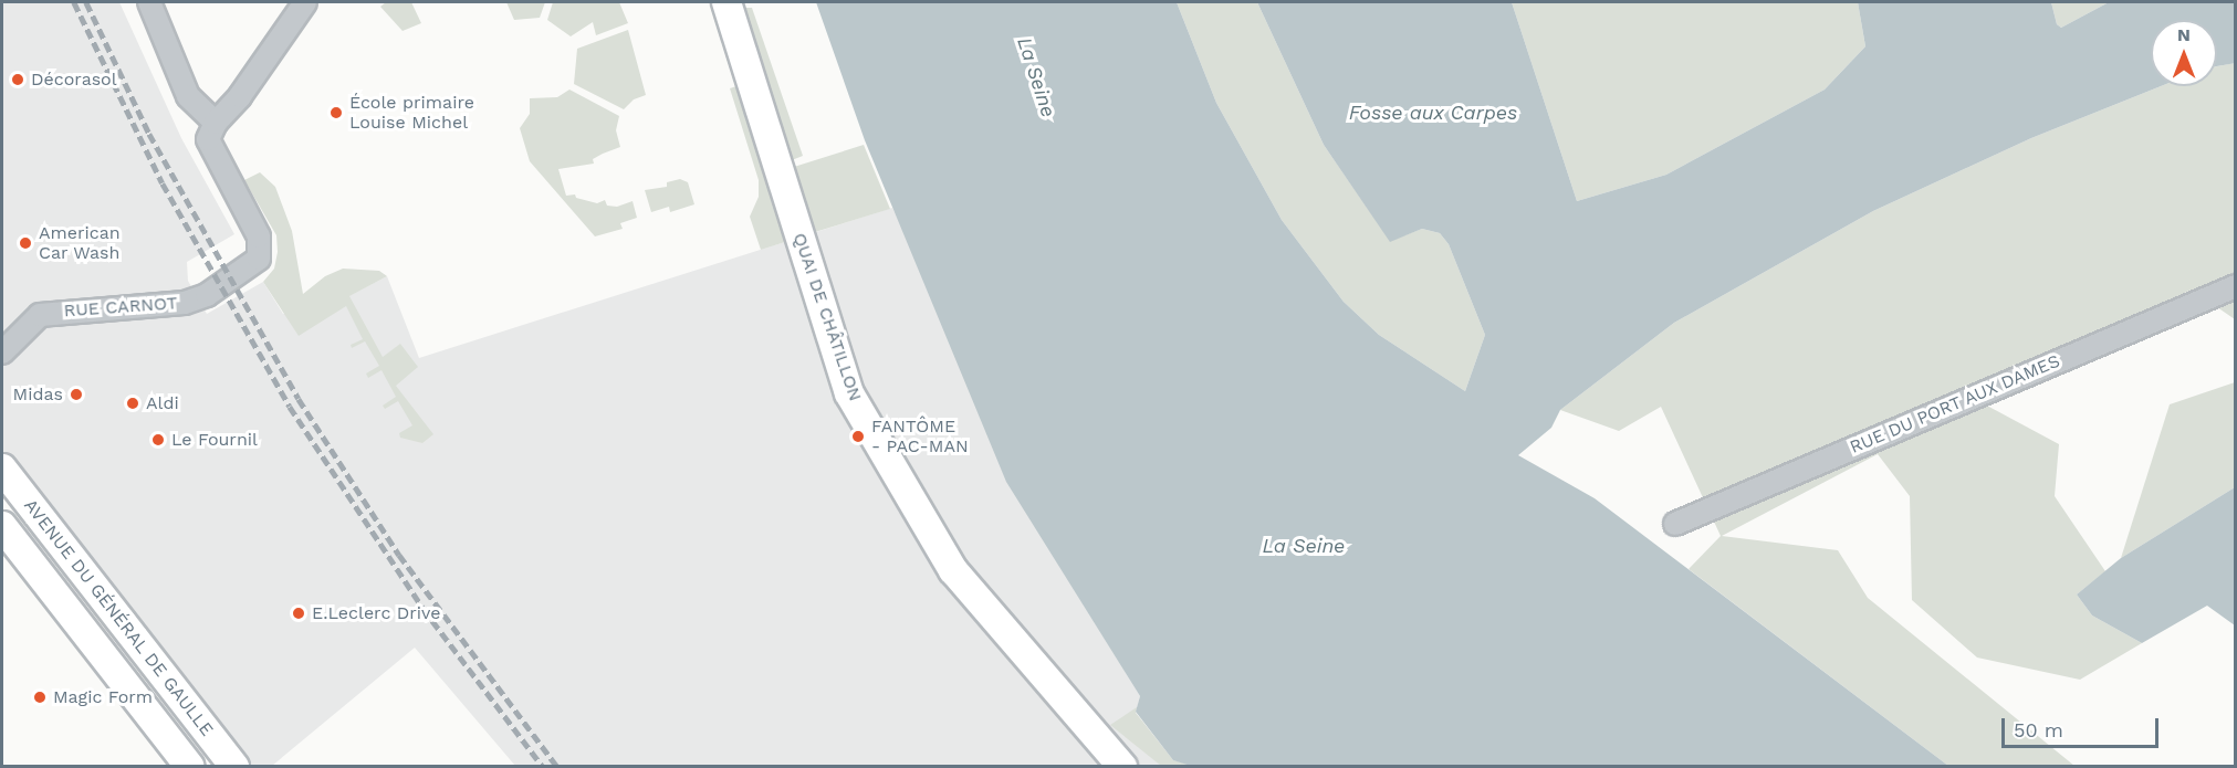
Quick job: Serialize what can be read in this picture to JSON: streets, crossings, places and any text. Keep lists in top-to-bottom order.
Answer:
{
  "streets": {
    "main road": ["QUAI DE CHÂTILLON", "AVENUE DU GÉNÉRAL DE GAULLE"],
    "street": ["RUE CARNOT", "RUE DU PORT AUX DAMES"]
  },
  "water": ["La Seine", "Fosse aux Carpes"],
  "places": [
    "Décorasol",
    "École primaire Louise Michel",
    "American Car Wash",
    "Midas",
    "Aldi",
    "FANTÔME - PAC-MAN",
    "Le Fournil",
    "E.Leclerc Drive",
    "Magic Form"
  ],
  "scale_bar": "50 m",
  "north": "top"
}
